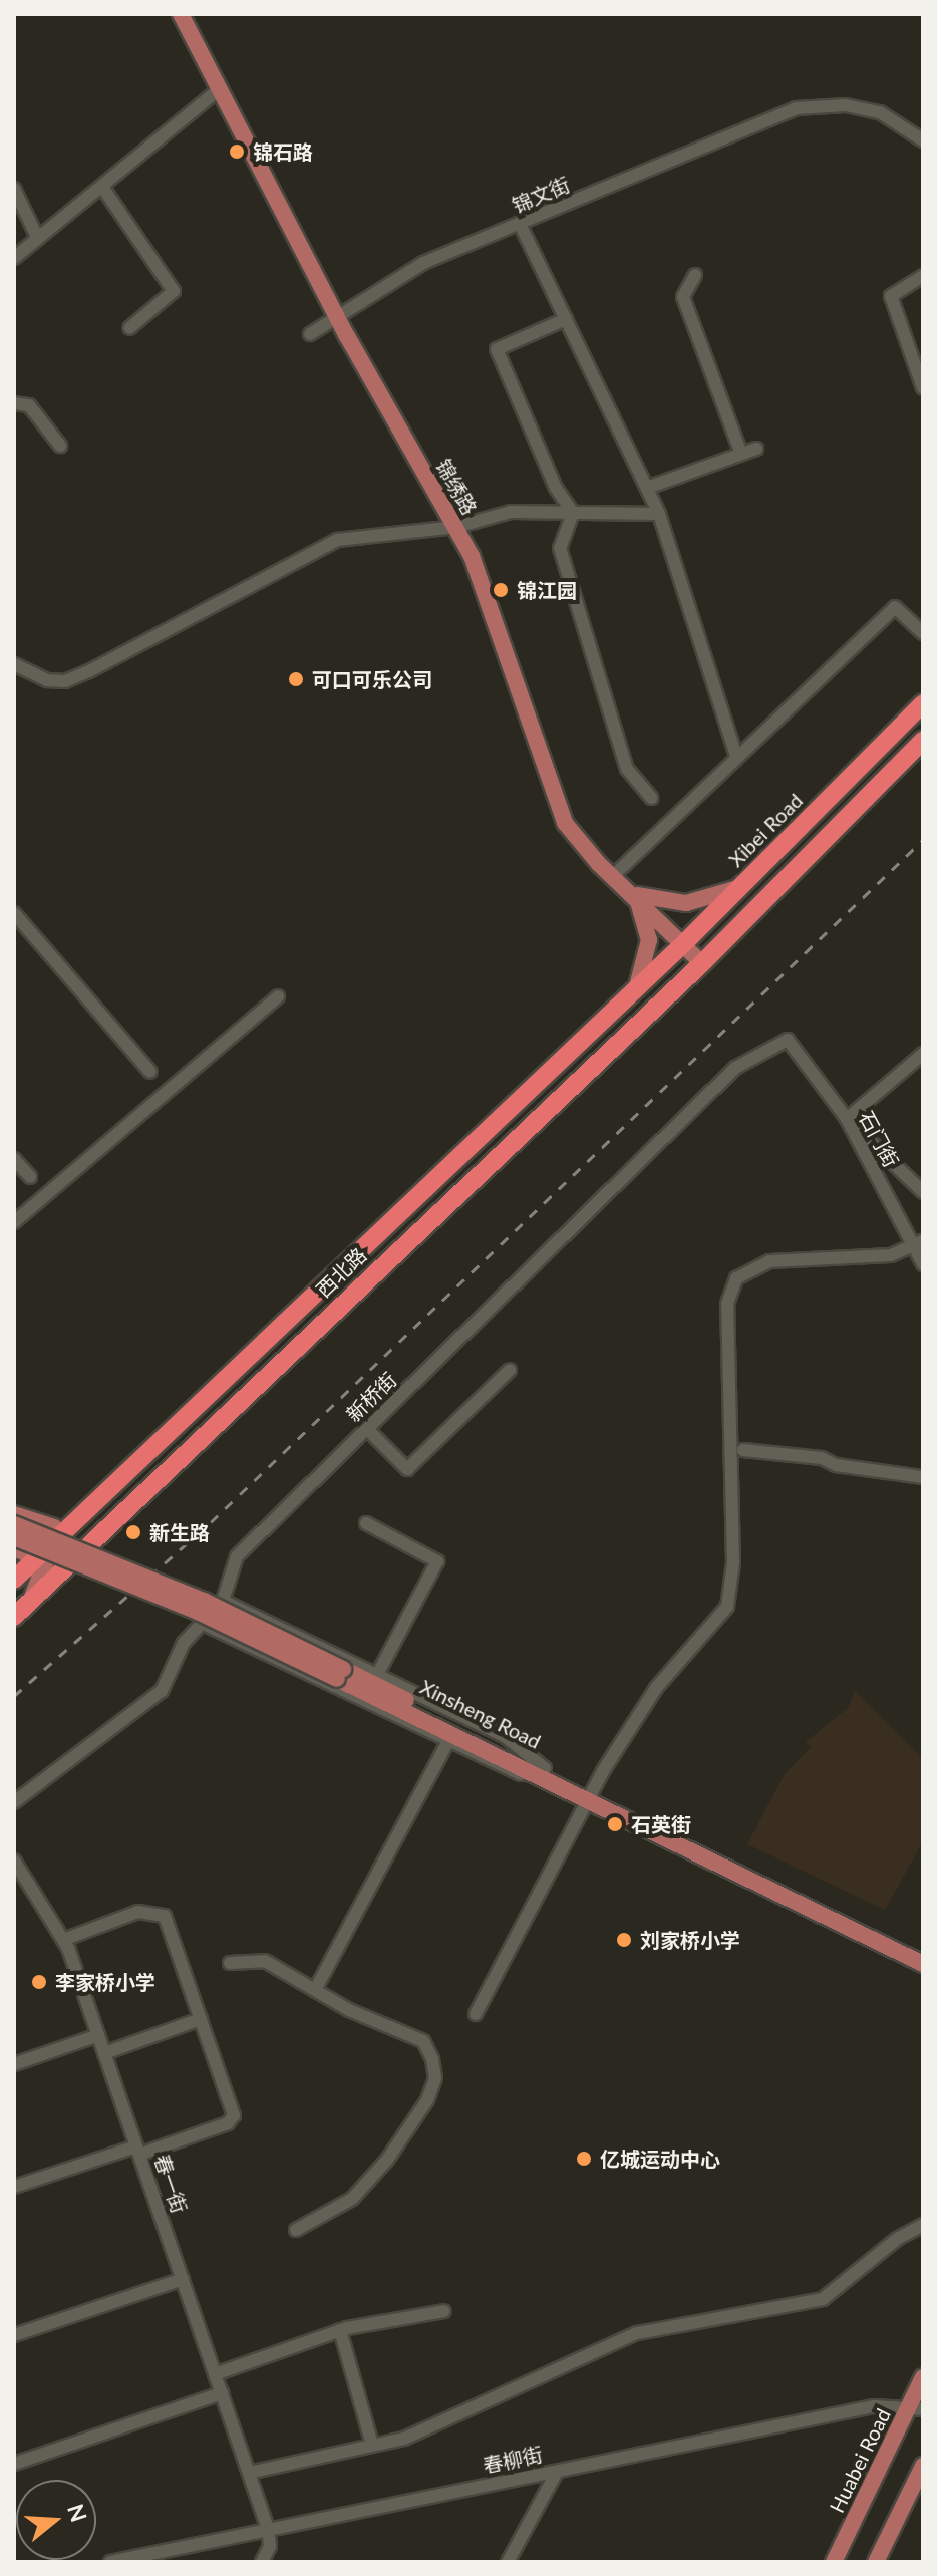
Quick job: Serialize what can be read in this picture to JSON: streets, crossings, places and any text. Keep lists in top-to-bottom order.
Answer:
{
  "streets": {
    "highway": ["Xibei Road", "西北路"],
    "main road": ["锦绣路", "Xinsheng Road", "Huabei Road"],
    "street": [
      "锦文街",
      "石门街",
      "新桥街",
      "春一街",
      "春柳街"
    ]
  },
  "crossings": [
    ["锦文街", "锦绣路"],
    ["锦绣路", "Xibei Road"],
    ["锦绣路", "西北路"],
    ["Xibei Road", "西北路"],
    ["石门街", "新桥街"],
    ["春一街", "春柳街"],
    ["春柳街", "Huabei Road"]
  ],
  "places": [
    "锦石路",
    "锦江园",
    "可口可乐公司",
    "新生路",
    "石英街",
    "刘家桥小学",
    "李家桥小学",
    "亿城运动中心"
  ],
  "north": "right"
}
